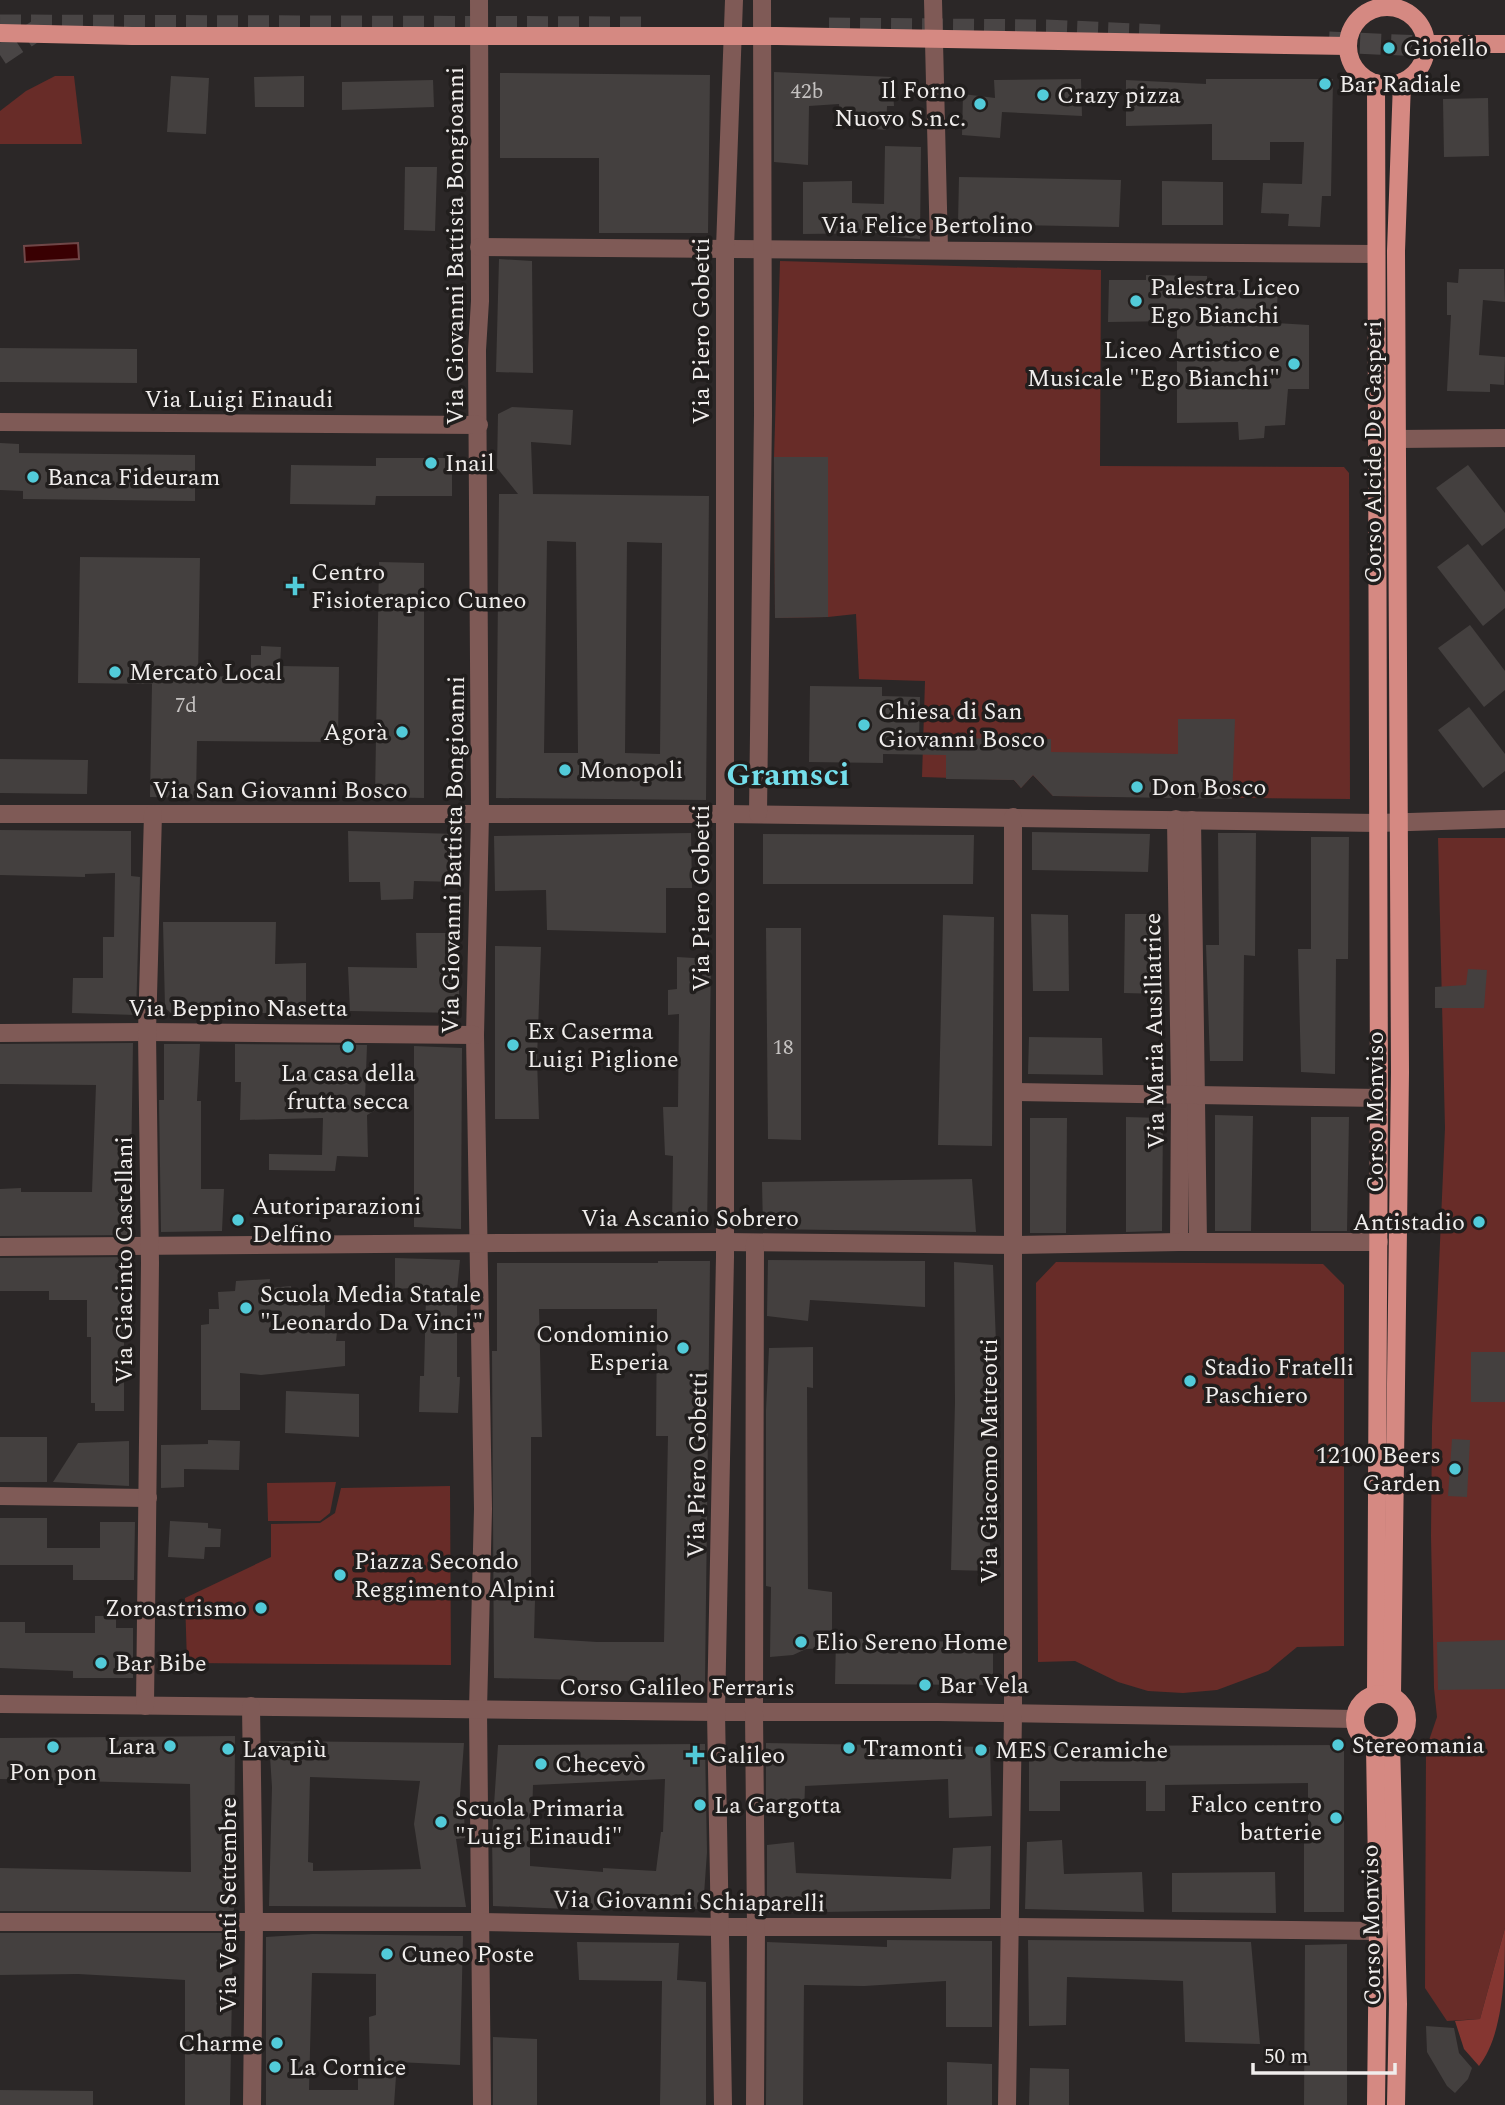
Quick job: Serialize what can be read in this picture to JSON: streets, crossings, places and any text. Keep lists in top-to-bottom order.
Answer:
{
  "streets": {
    "main road": ["Corso Alcide De Gasperi", "Corso Monviso"],
    "street": [
      "Via Felice Bertolino",
      "Via Giovanni Battista Bongioanni",
      "Via Piero Gobetti",
      "Via Luigi Einaudi",
      "Via San Giovanni Bosco",
      "Via Beppino Nasetta",
      "Via Maria Ausiliatrice",
      "Via Ascanio Sobrero",
      "Via Giacinto Castellani",
      "Via Giacomo Matteotti",
      "Corso Galileo Ferraris",
      "Via Giovanni Schiaparelli",
      "Via Venti Settembre"
    ]
  },
  "crossings": [
    ["Via Felice Bertolino", "Via Giovanni Battista Bongioanni"],
    ["Via Felice Bertolino", "Via Piero Gobetti"],
    ["Via Felice Bertolino", "Corso Alcide De Gasperi"],
    ["Via Giovanni Battista Bongioanni", "Via Luigi Einaudi"],
    ["Via Giovanni Battista Bongioanni", "Via San Giovanni Bosco"],
    ["Via Giovanni Battista Bongioanni", "Via Beppino Nasetta"],
    ["Via Giovanni Battista Bongioanni", "Via Ascanio Sobrero"],
    ["Via Giovanni Battista Bongioanni", "Corso Galileo Ferraris"],
    ["Via Giovanni Battista Bongioanni", "Via Giovanni Schiaparelli"],
    ["Via Piero Gobetti", "Via San Giovanni Bosco"],
    ["Via Piero Gobetti", "Via Ascanio Sobrero"],
    ["Via Piero Gobetti", "Corso Galileo Ferraris"],
    ["Via Piero Gobetti", "Via Giovanni Schiaparelli"],
    ["Corso Alcide De Gasperi", "Via San Giovanni Bosco"],
    ["Corso Alcide De Gasperi", "Corso Monviso"],
    ["Via San Giovanni Bosco", "Via Maria Ausiliatrice"],
    ["Via San Giovanni Bosco", "Corso Monviso"],
    ["Via San Giovanni Bosco", "Via Giacinto Castellani"],
    ["Via San Giovanni Bosco", "Via Giacomo Matteotti"],
    ["Via Beppino Nasetta", "Via Giacinto Castellani"],
    ["Via Maria Ausiliatrice", "Via Ascanio Sobrero"],
    ["Corso Monviso", "Via Ascanio Sobrero"],
    ["Corso Monviso", "Corso Galileo Ferraris"],
    ["Corso Monviso", "Via Giovanni Schiaparelli"],
    ["Via Ascanio Sobrero", "Via Giacinto Castellani"],
    ["Via Ascanio Sobrero", "Via Giacomo Matteotti"],
    ["Via Giacinto Castellani", "Corso Galileo Ferraris"],
    ["Via Giacomo Matteotti", "Corso Galileo Ferraris"],
    ["Via Giacomo Matteotti", "Via Giovanni Schiaparelli"],
    ["Corso Galileo Ferraris", "Via Venti Settembre"],
    ["Via Giovanni Schiaparelli", "Via Venti Settembre"]
  ],
  "districts": ["Gramsci"],
  "places": {
    "other": [
      "Gioiello",
      "Bar Radiale",
      "Crazy pizza",
      "Il Forno Nuovo S.n.c.",
      "Palestra Liceo Ego Bianchi",
      "Liceo Artistico e Musicale \"Ego Bianchi\"",
      "Inail",
      "Banca Fideuram",
      "Mercatò Local",
      "Chiesa di San Giovanni Bosco",
      "Agorà",
      "Monopoli",
      "Don Bosco",
      "Ex Caserma Luigi Piglione",
      "La casa della frutta secca",
      "Autoriparazioni Delfino",
      "Antistadio",
      "Scuola Media Statale \"Leonardo Da Vinci\"",
      "Condominio Esperia",
      "Stadio Fratelli Paschiero",
      "12100 Beers Garden",
      "Piazza Secondo Reggimento Alpini",
      "Zoroastrismo",
      "Elio Sereno Home",
      "Bar Bibe",
      "Bar Vela",
      "Stereomania",
      "Lara",
      "Pon pon",
      "Tramonti",
      "Lavapiù",
      "MES Ceramiche",
      "Checevò",
      "La Gargotta",
      "Falco centro batterie",
      "Scuola Primaria \"Luigi Einaudi\"",
      "Cuneo Poste",
      "Charme",
      "La Cornice"
    ],
    "health": ["Centro Fisioterapico Cuneo", "Galileo"]
  },
  "house_numbers": ["42b", "7d", "18"],
  "scale_bar": "50 m"
}
